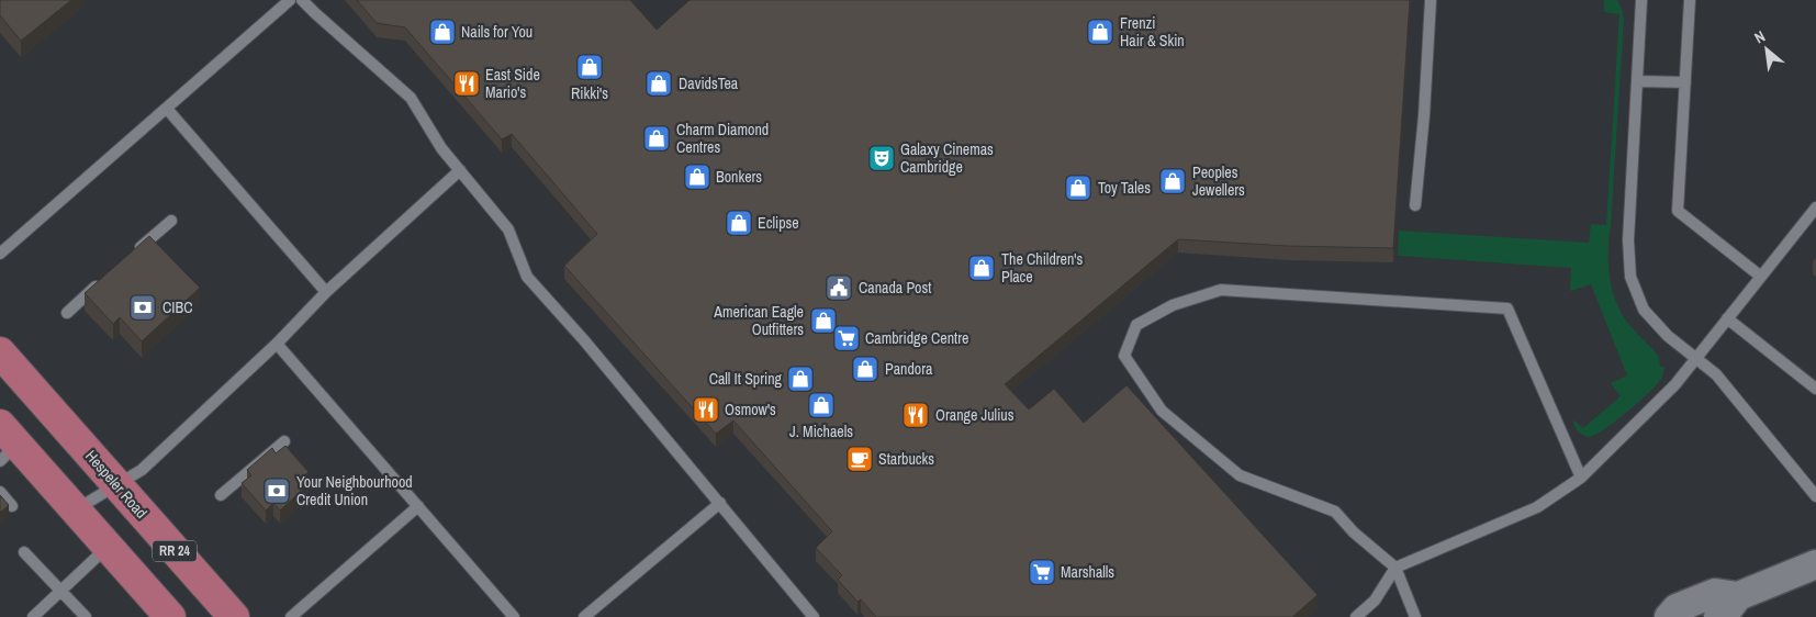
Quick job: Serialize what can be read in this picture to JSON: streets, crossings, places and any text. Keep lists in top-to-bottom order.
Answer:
{
  "streets": {
    "main road": ["Hespeler Road", "RR 24"]
  },
  "places": {
    "shop": [
      "Nails for You",
      "Frenzi Hair & Skin",
      "Rikki's",
      "DavidsTea",
      "Charm Diamond Centres",
      "Bonkers",
      "Peoples Jewellers",
      "Toy Tales",
      "Eclipse",
      "The Children's Place",
      "American Eagle Outfitters",
      "Pandora",
      "Call It Spring",
      "J. Michaels"
    ],
    "restaurant": ["East Side Mario's", "Osmow's", "Orange Julius"],
    "theatre": ["Galaxy Cinemas Cambridge"],
    "public building": ["Canada Post"],
    "bank": ["CIBC", "Your Neighbourhood Credit Union"],
    "supermarket": ["Cambridge Centre", "Marshalls"],
    "cafe": ["Starbucks"]
  },
  "north": "top left"
}
